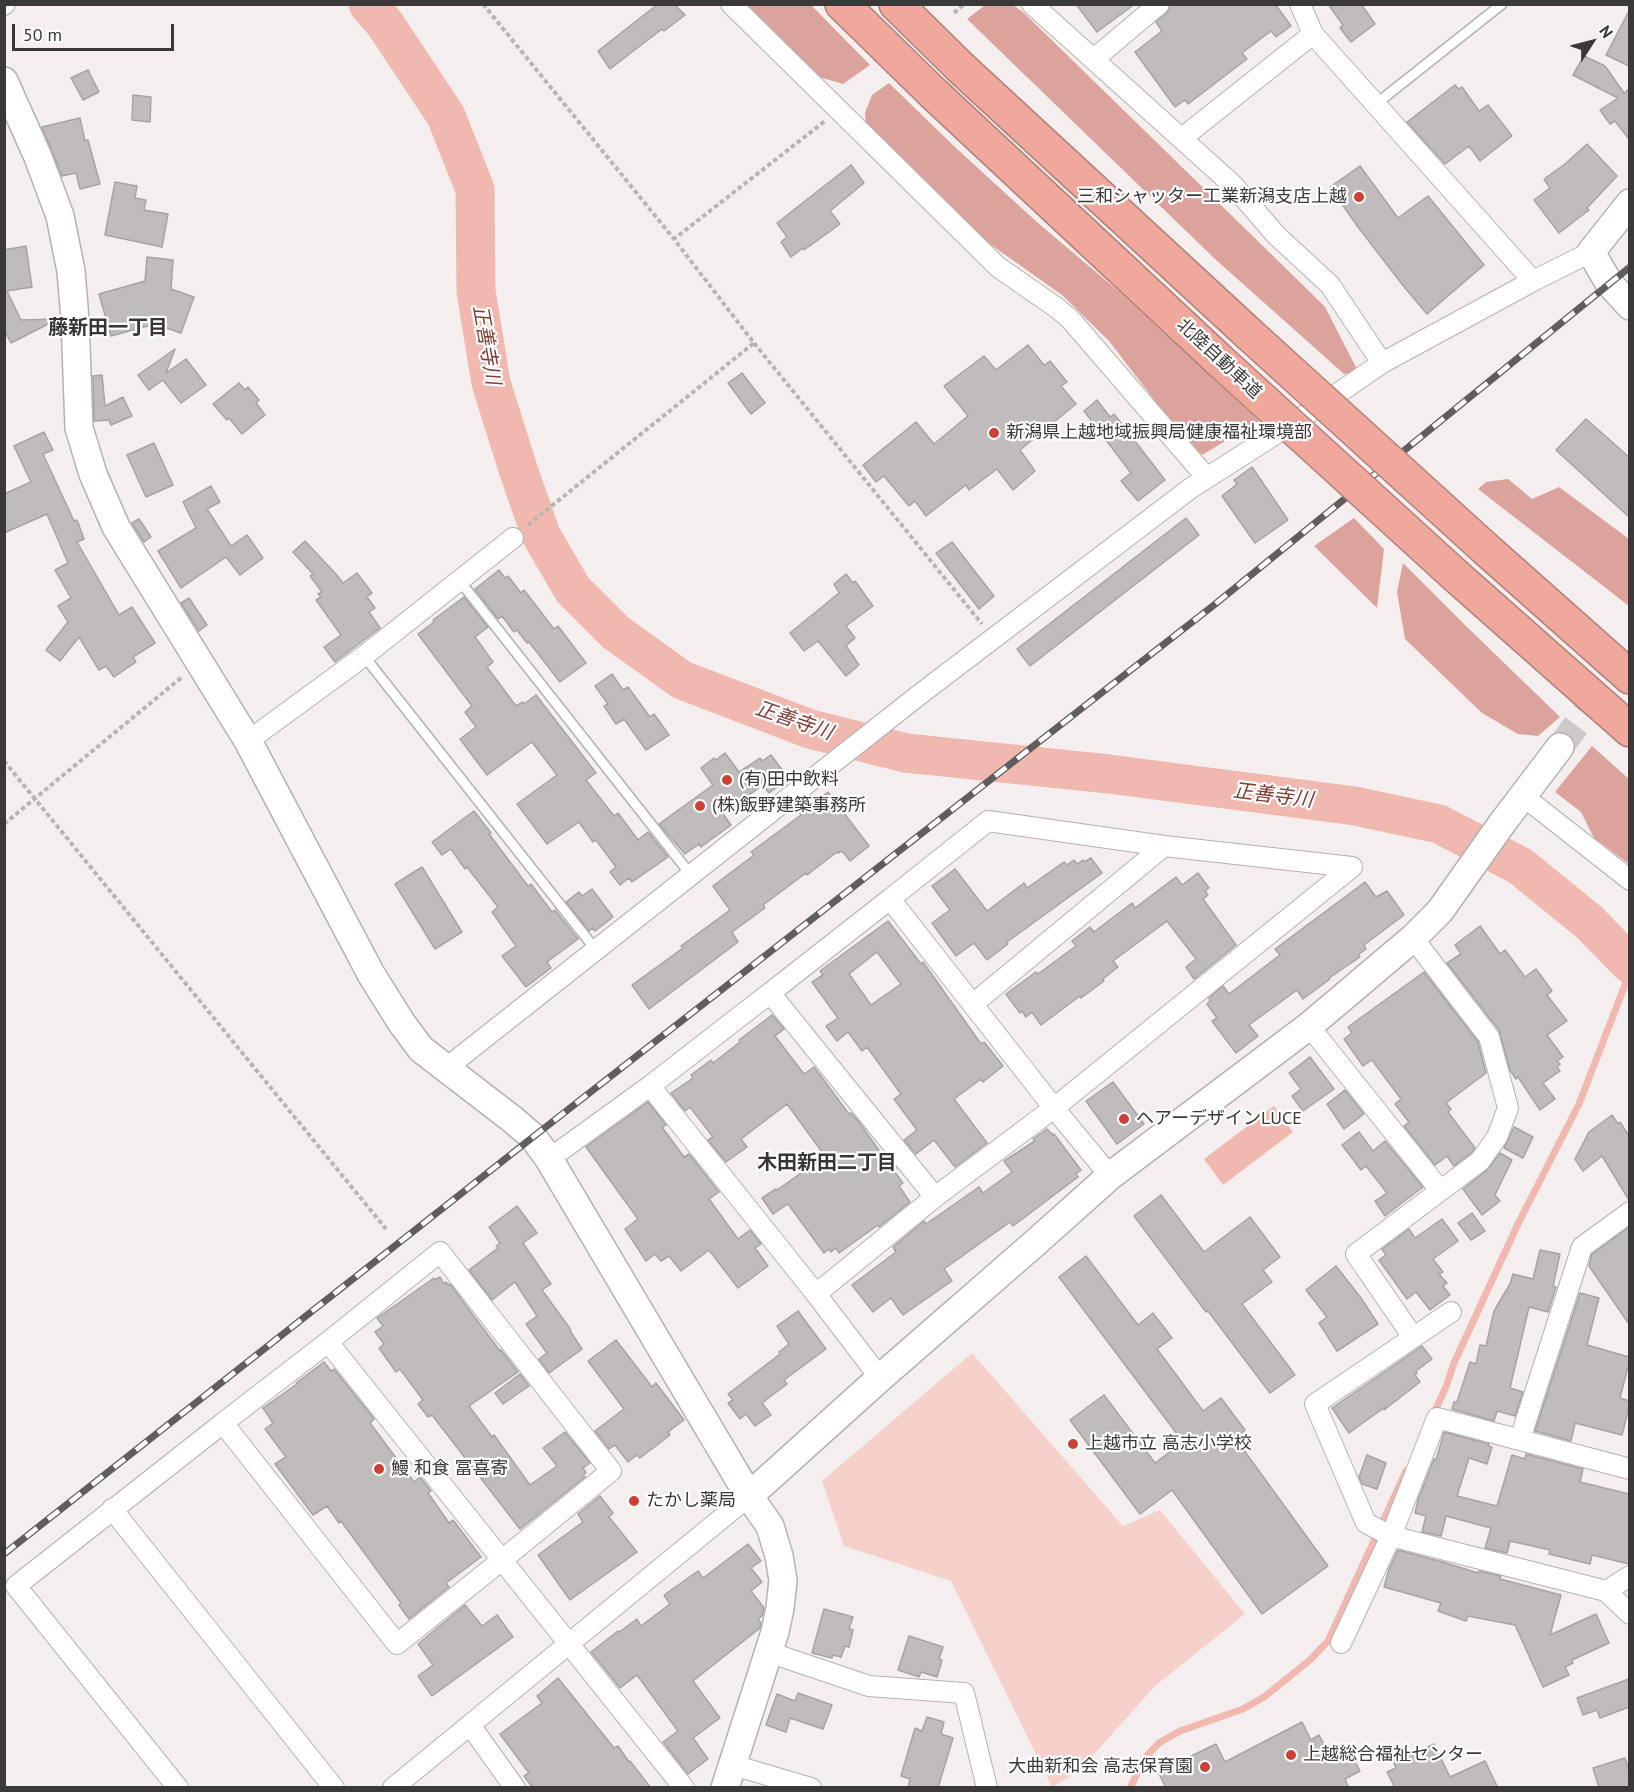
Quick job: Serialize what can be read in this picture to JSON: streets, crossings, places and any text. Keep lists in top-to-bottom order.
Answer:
{
  "streets": {
    "highway": ["北陸自動車道"]
  },
  "districts": ["藤新田一丁目", "木田新田二丁目"],
  "water": ["正善寺川"],
  "places": [
    "三和シャッター工業新潟支店上越",
    "新潟県上越地域振興局健康福祉環境部",
    "(有)田中飲料",
    "(株)飯野建築事務所",
    "ヘアーデザインLUCE",
    "上越市立 高志小学校",
    "鰻 和食 冨喜寄",
    "たかし薬局",
    "上越総合福祉センター",
    "大曲新和会 高志保育園"
  ],
  "scale_bar": "50 m",
  "north": "top right"
}
